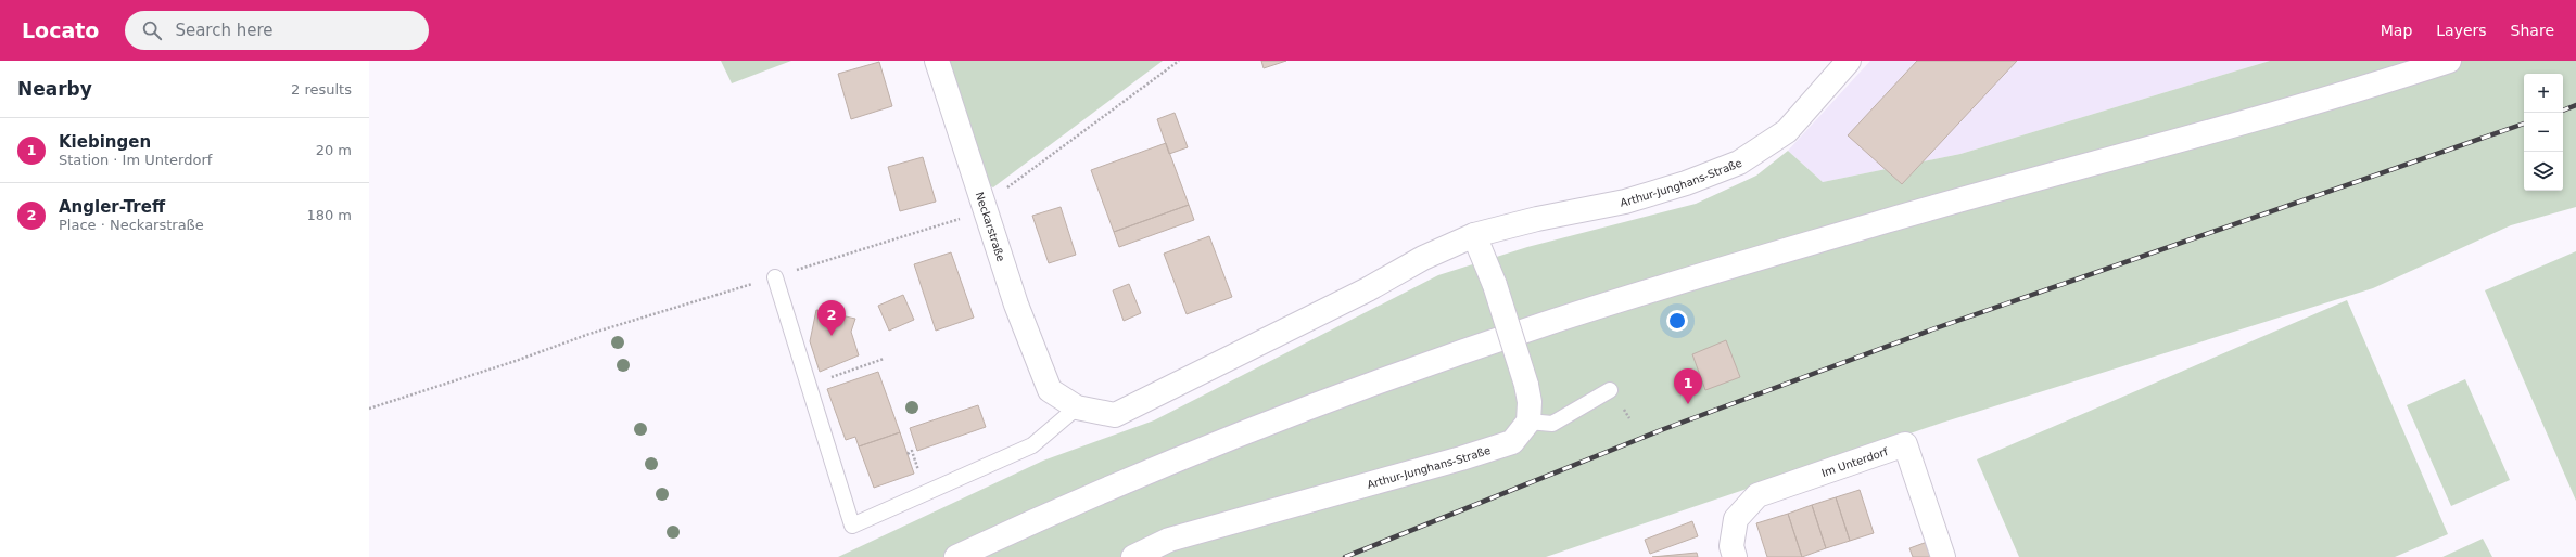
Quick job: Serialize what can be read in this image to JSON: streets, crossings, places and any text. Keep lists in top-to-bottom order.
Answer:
{
  "streets": {
    "street": ["Arthur-Junghans-Straße", "Neckarstraße", "Im Unterdorf"]
  },
  "crossings": [
    ["Arthur-Junghans-Straße", "Neckarstraße"]
  ],
  "page": {
    "header": "Locato",
    "search": "Search here",
    "nav": ["Map", "Layers", "Share"],
    "heading": ["Nearby", "2 results"],
    "map_buttons": ["+", "−"],
    "list": [
      {
        "mark": "1",
        "name": "Kiebingen",
        "note": "Station · Im Unterdorf",
        "value": "20 m"
      },
      {
        "mark": "2",
        "name": "Angler-Treff",
        "note": "Place · Neckarstraße",
        "value": "180 m"
      }
    ],
    "pins": ["2", "1"]
  }
}
